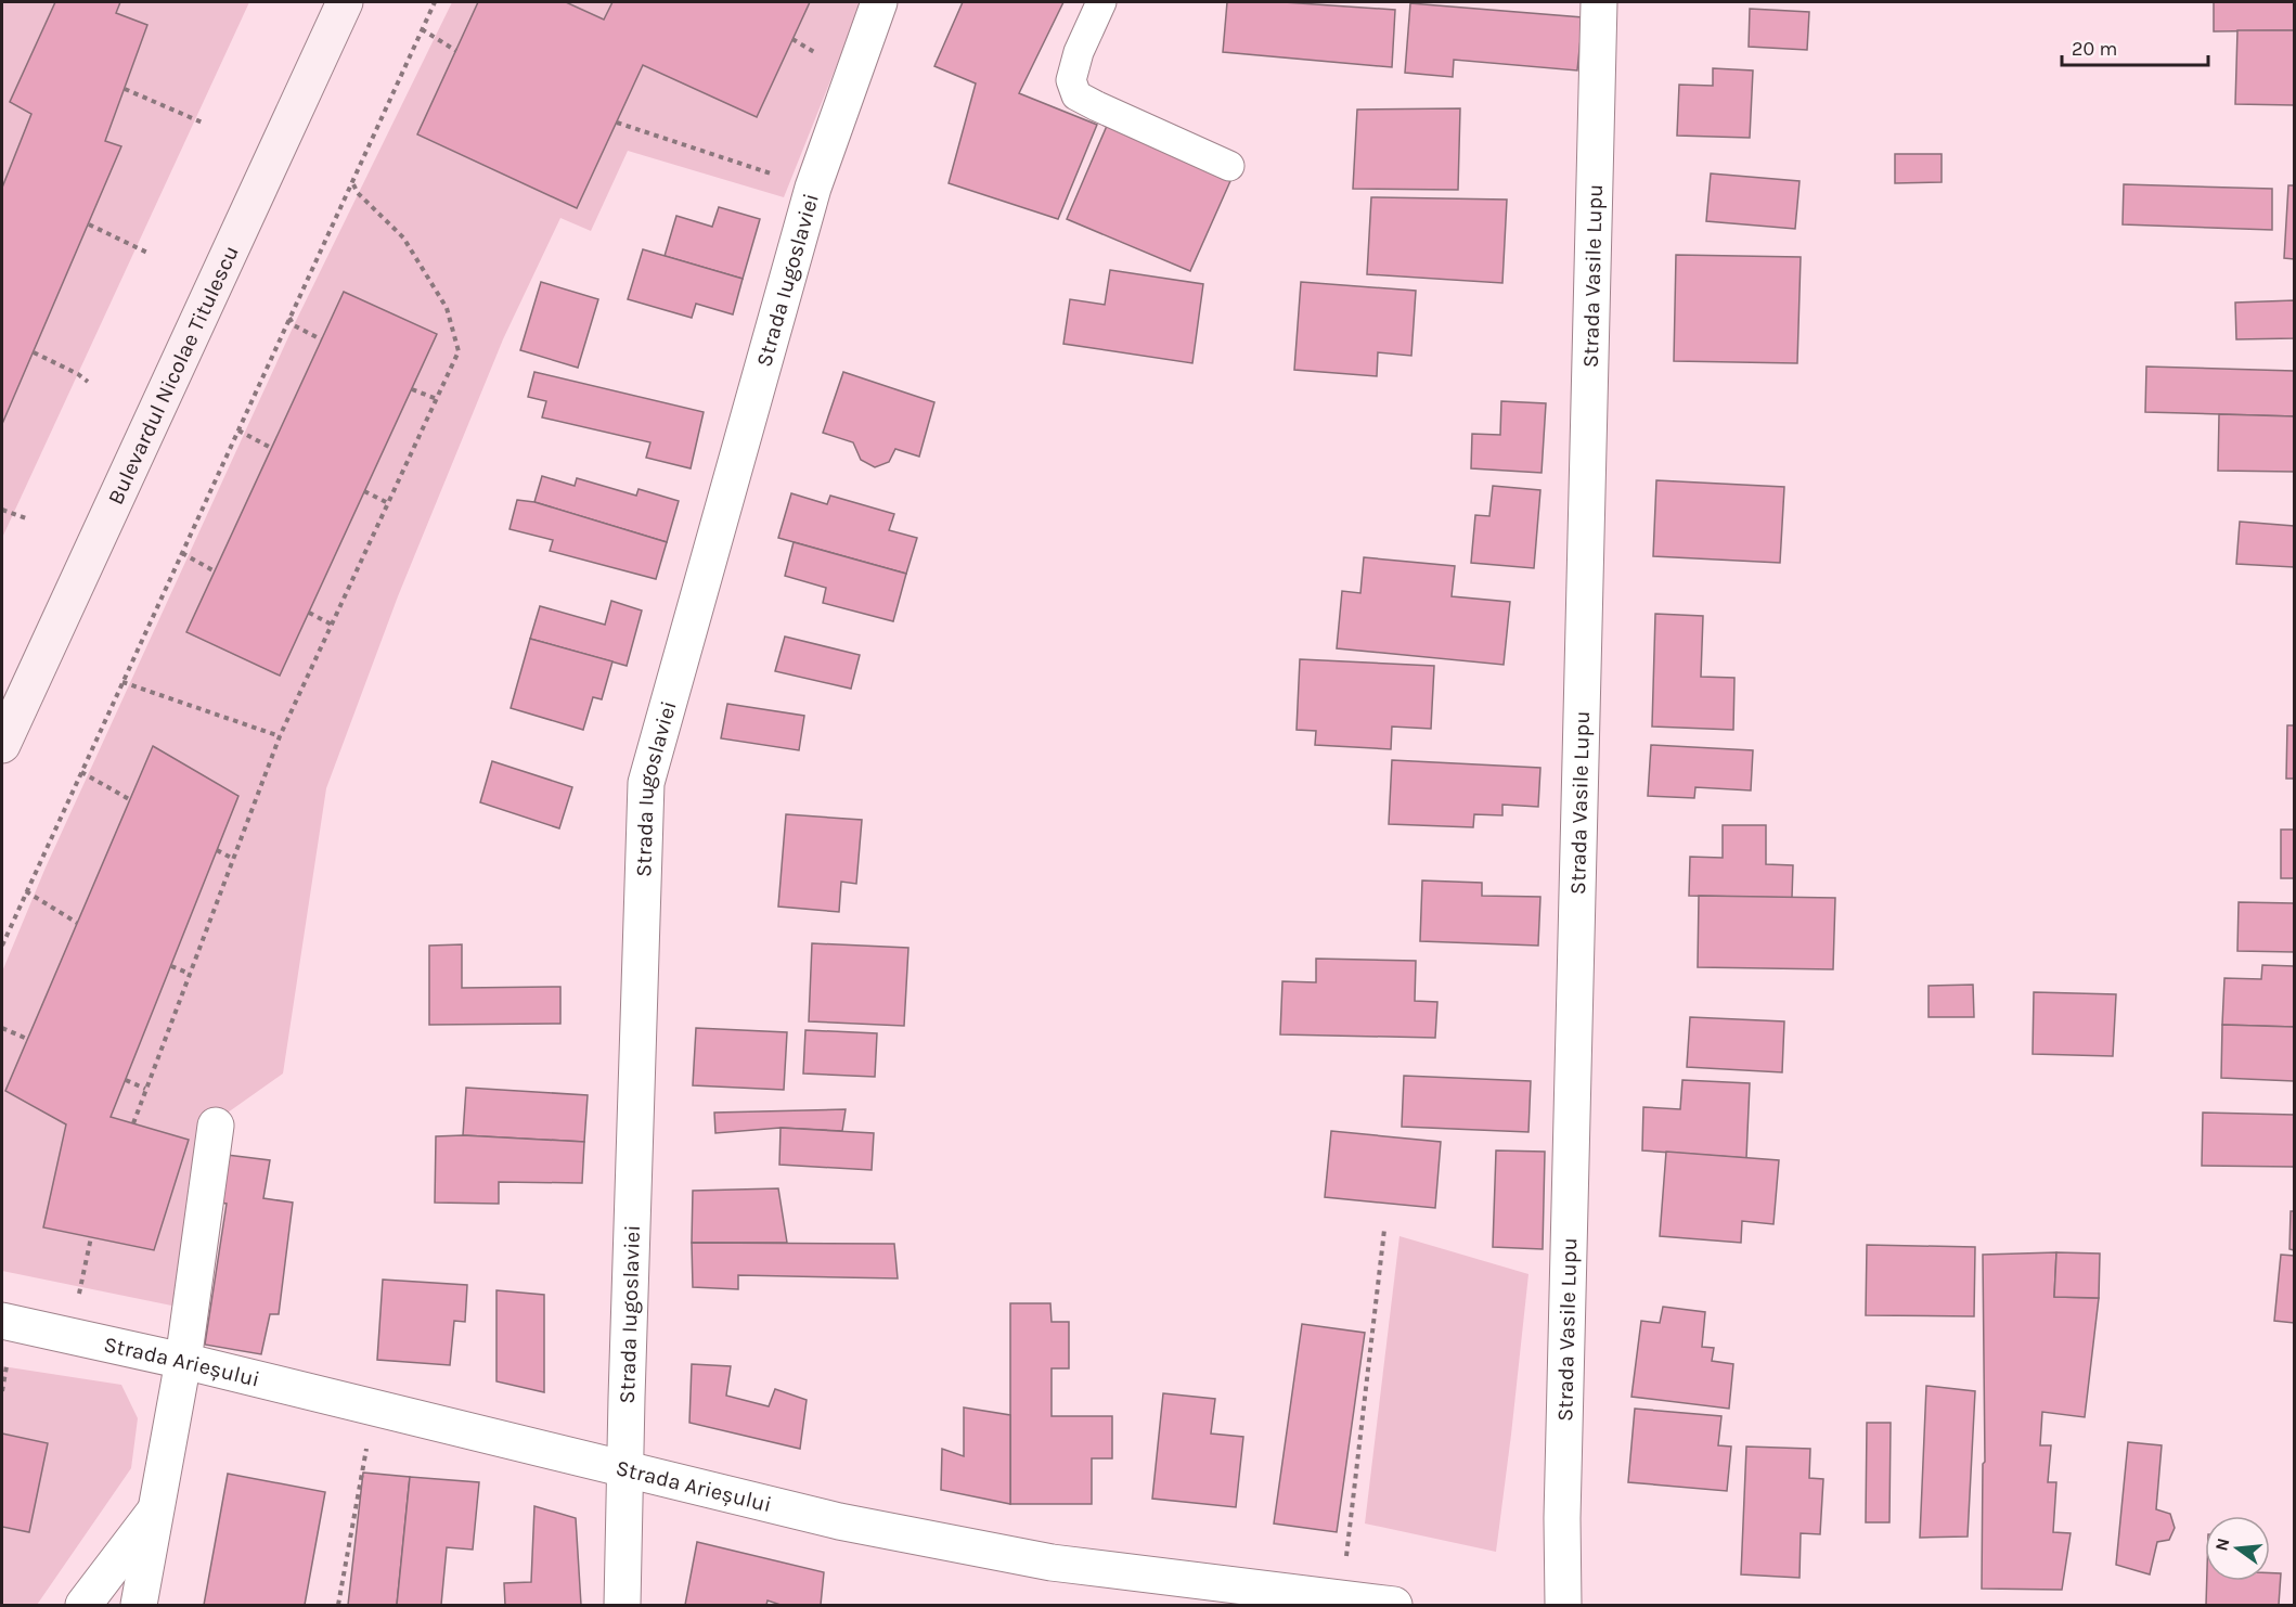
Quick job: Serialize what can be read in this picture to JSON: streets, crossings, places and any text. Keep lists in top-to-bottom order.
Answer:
{
  "streets": {
    "main road": ["Bulevardul Nicolae Titulescu"],
    "street": ["Strada Vasile Lupu", "Strada Iugoslaviei", "Strada Arieșului"]
  },
  "crossings": [
    ["Strada Iugoslaviei", "Strada Arieșului"]
  ],
  "scale_bar": "20 m",
  "north": "left"
}
